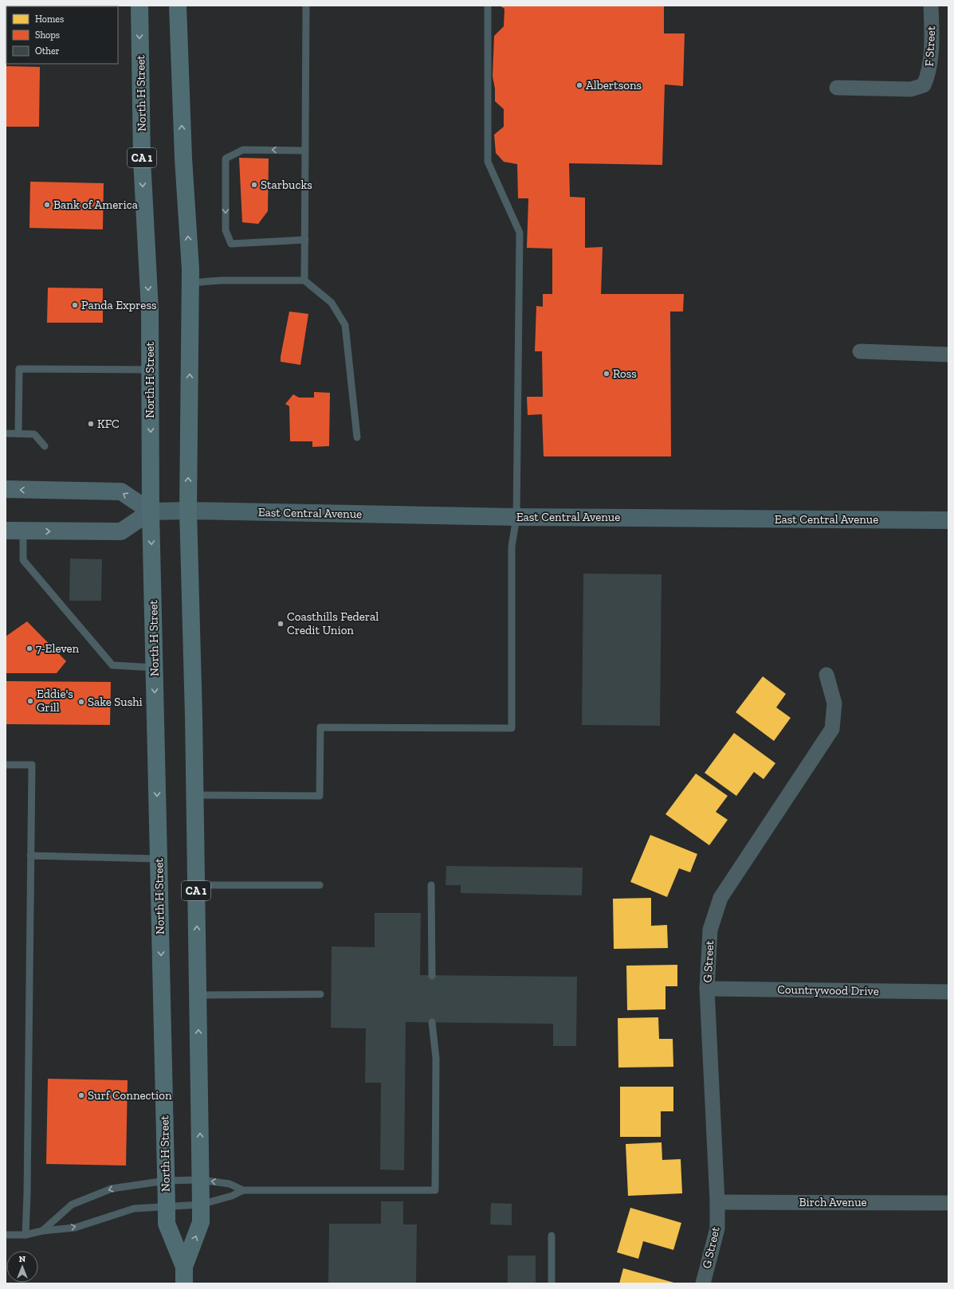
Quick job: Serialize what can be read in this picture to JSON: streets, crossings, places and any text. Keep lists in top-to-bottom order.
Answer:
{
  "streets": {
    "highway": ["North H Street", "CA 1"],
    "main road": ["East Central Avenue"],
    "street": [
      "F Street",
      "G Street",
      "Countrywood Drive",
      "Birch Avenue"
    ]
  },
  "crossings": [
    ["North H Street", "East Central Avenue"],
    ["G Street", "Countrywood Drive"],
    ["G Street", "Birch Avenue"]
  ],
  "places": [
    "Albertsons",
    "Starbucks",
    "Bank of America",
    "Panda Express",
    "Ross",
    "KFC",
    "Coasthills Federal Credit Union",
    "7-Eleven",
    "Eddie's Grill",
    "Sake Sushi",
    "Surf Connection"
  ],
  "legend": ["Homes", "Shops", "Other"],
  "north": "top"
}
